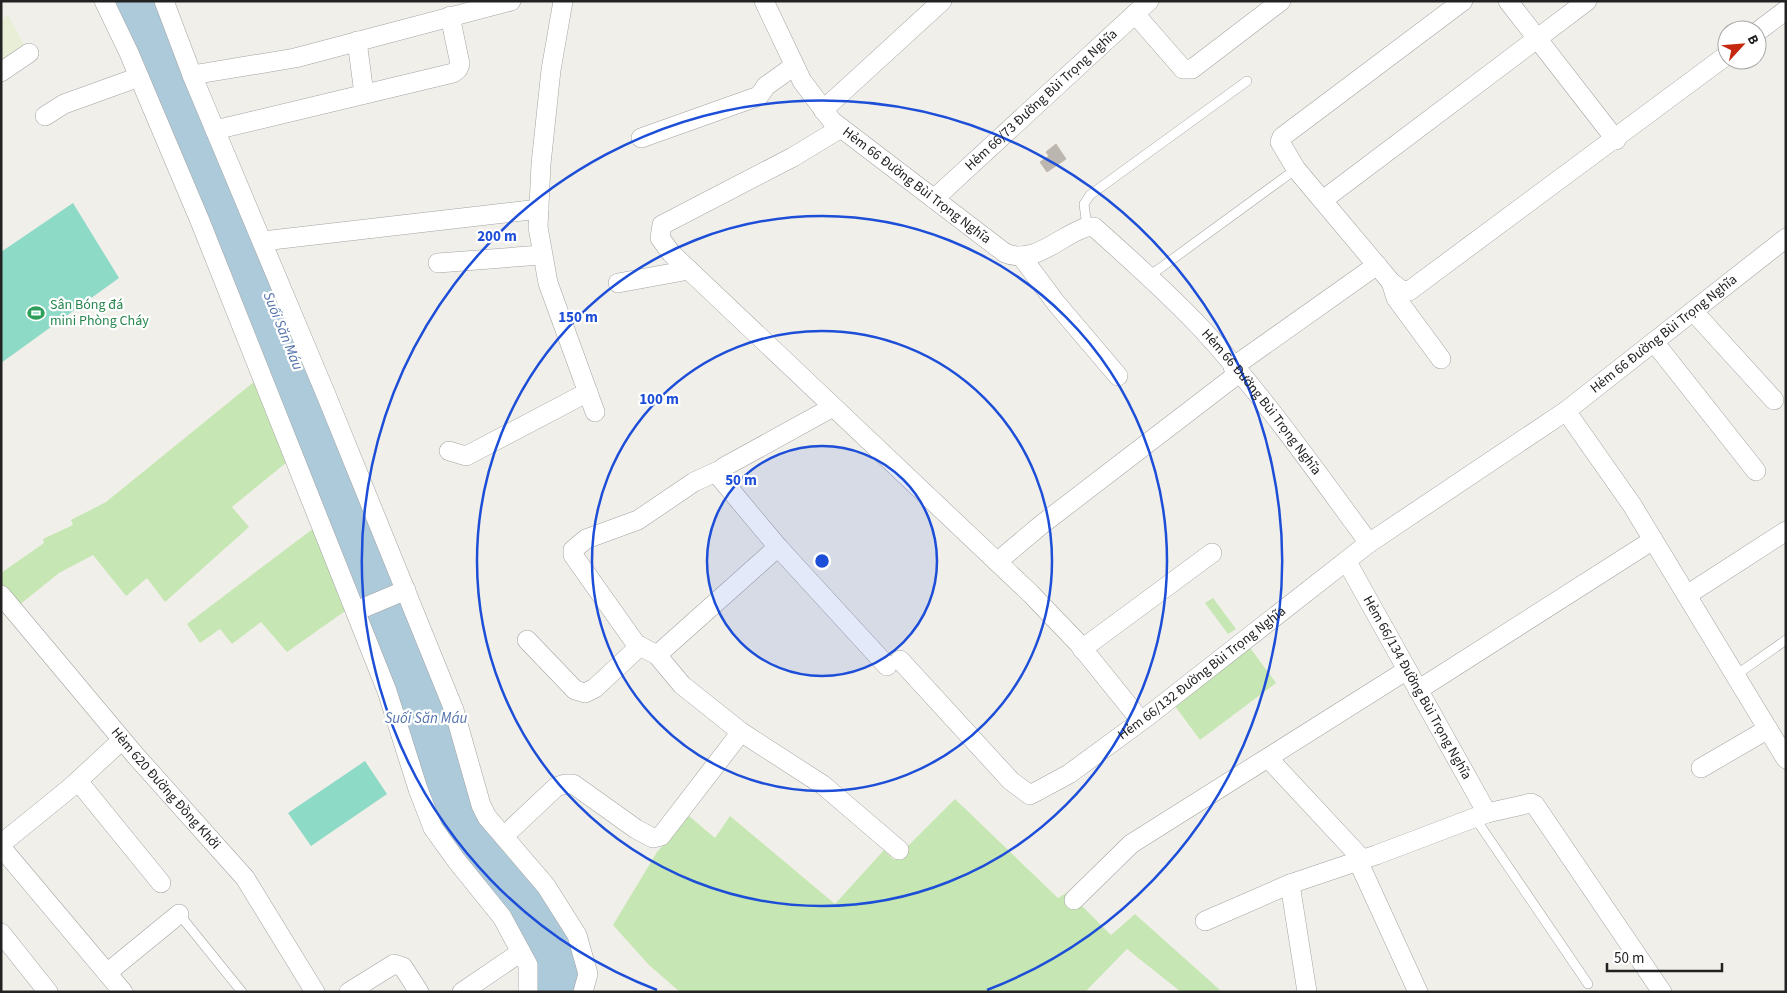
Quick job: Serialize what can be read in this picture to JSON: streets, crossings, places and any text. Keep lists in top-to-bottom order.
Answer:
{
  "streets": {
    "street": [
      "Hẻm 66/73 Đường Bùi Trọng Nghĩa",
      "Hẻm 66 Đường Bùi Trọng Nghĩa",
      "Hẻm 66/132 Đường Bùi Trọng Nghĩa",
      "Hẻm 66/134 Đường Bùi Trọng Nghĩa",
      "Hẻm 620 Đường Đồng Khởi"
    ]
  },
  "crossings": [
    ["Hẻm 66/73 Đường Bùi Trọng Nghĩa", "Hẻm 66 Đường Bùi Trọng Nghĩa"],
    ["Hẻm 66 Đường Bùi Trọng Nghĩa", "Hẻm 66/132 Đường Bùi Trọng Nghĩa"],
    ["Hẻm 66/132 Đường Bùi Trọng Nghĩa", "Hẻm 66/134 Đường Bùi Trọng Nghĩa"]
  ],
  "water": ["Suối Săn Máu"],
  "places": {
    "sports": ["Sân Bóng đá mini Phòng Cháy"]
  },
  "scale_bar": "50 m",
  "north": "top right",
  "rings": [
    "200 m",
    "150 m",
    "100 m",
    "50 m"
  ]
}
